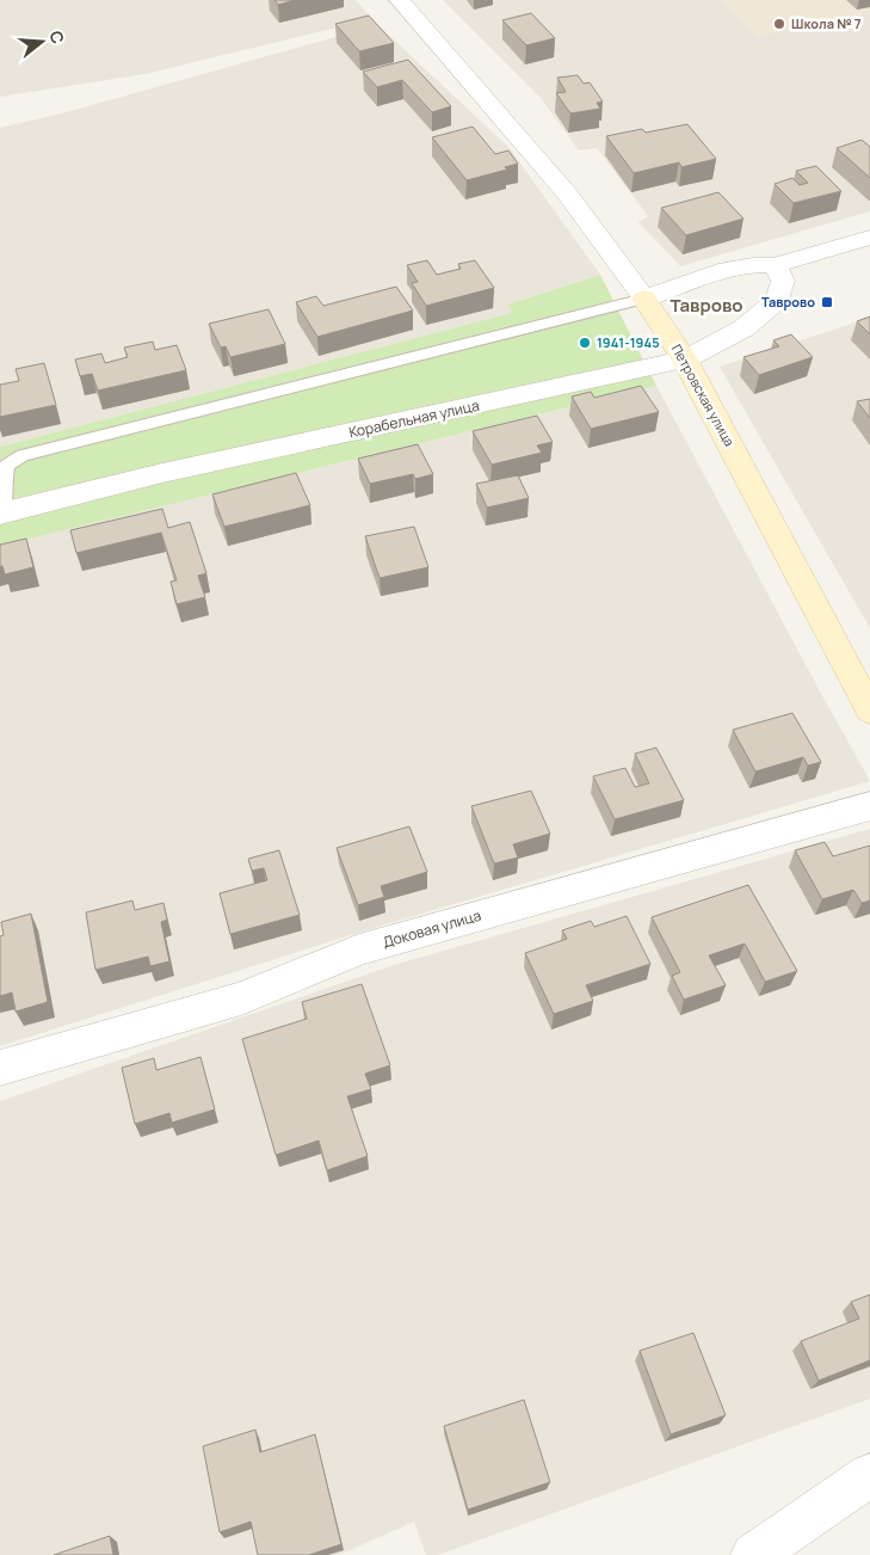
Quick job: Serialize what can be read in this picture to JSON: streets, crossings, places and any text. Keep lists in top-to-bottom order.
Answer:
{
  "streets": {
    "street": ["Петровская улица", "Корабельная улица", "Доковая улица"]
  },
  "crossings": [
    ["Петровская улица", "Корабельная улица"]
  ],
  "districts": ["Таврово"],
  "places": {
    "other": ["Школа № 7", "1941-1945"],
    "transit": ["Таврово"]
  },
  "north": "right"
}
